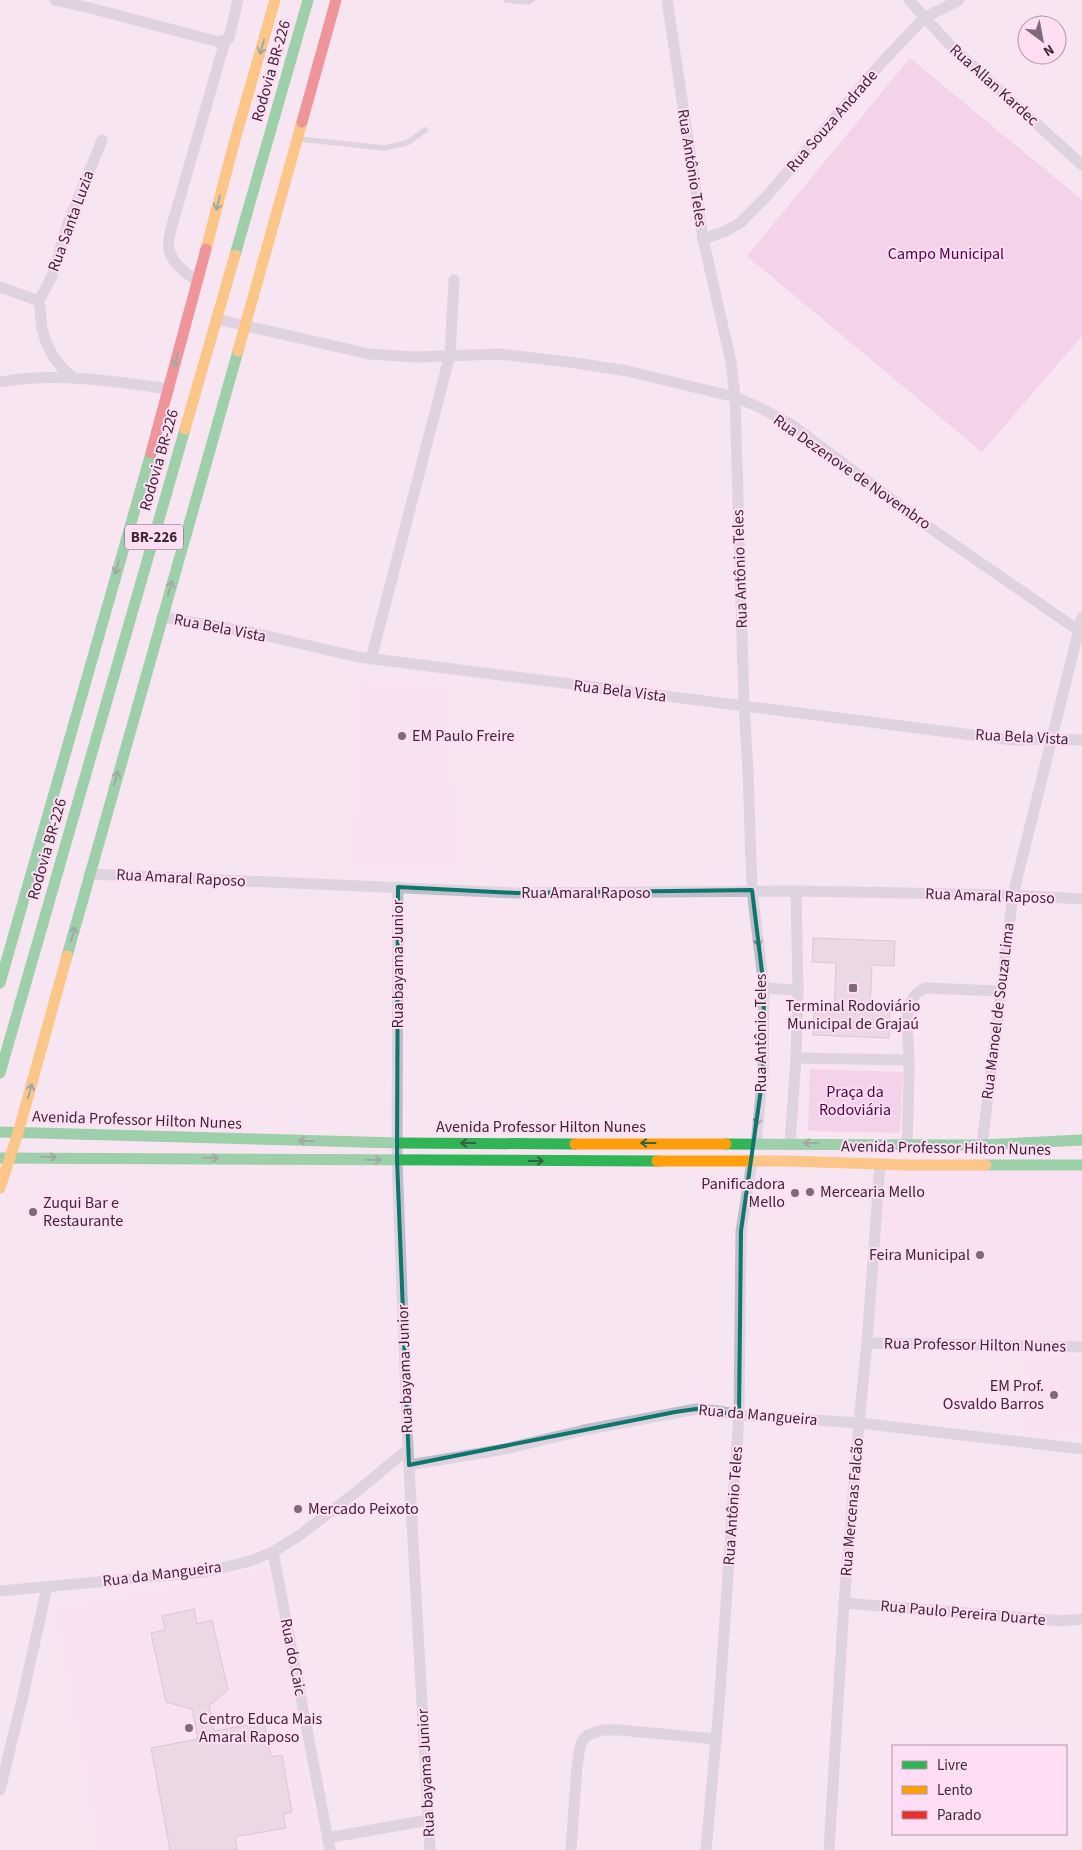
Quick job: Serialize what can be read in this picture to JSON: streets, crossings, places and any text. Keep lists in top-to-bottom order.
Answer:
{
  "streets": {
    "main road": ["Rodovia BR-226", "BR-226", "Avenida Professor Hilton Nunes"],
    "street": [
      "Rua Allan Kardec",
      "Rua Souza Andrade",
      "Rua Antônio Teles",
      "Rua Santa Luzia",
      "Rua Dezenove de Novembro",
      "Rua Bela Vista",
      "Rua Amaral Raposo",
      "Rua bayama Junior",
      "Rua Manoel de Souza Lima",
      "Rua Professor Hilton Nunes",
      "Rua da Mangueira",
      "Rua Mercenas Falcão",
      "Rua Paulo Pereira Duarte",
      "Rua do Caic"
    ]
  },
  "crossings": [
    ["Rodovia BR-226", "Rua Dezenove de Novembro"],
    ["Rua Allan Kardec", "Rua Souza Andrade"],
    ["Rua Souza Andrade", "Rua Antônio Teles"],
    ["Rua Antônio Teles", "Rua Dezenove de Novembro"],
    ["Rua Antônio Teles", "Rua Bela Vista"],
    ["Rua Antônio Teles", "Rua Amaral Raposo"],
    ["Rua Antônio Teles", "Avenida Professor Hilton Nunes"],
    ["Rua Antônio Teles", "Rua da Mangueira"],
    ["Rua Dezenove de Novembro", "Rua Manoel de Souza Lima"],
    ["Rua Bela Vista", "Rua Manoel de Souza Lima"],
    ["Rua Amaral Raposo", "Rua bayama Junior"],
    ["Rua Amaral Raposo", "Rua Manoel de Souza Lima"],
    ["Rua bayama Junior", "Avenida Professor Hilton Nunes"],
    ["Rua bayama Junior", "Rua da Mangueira"],
    ["Rua Manoel de Souza Lima", "Avenida Professor Hilton Nunes"],
    ["Avenida Professor Hilton Nunes", "Rua Mercenas Falcão"],
    ["Rua Professor Hilton Nunes", "Rua Mercenas Falcão"],
    ["Rua da Mangueira", "Rua Mercenas Falcão"],
    ["Rua da Mangueira", "Rua do Caic"],
    ["Rua Mercenas Falcão", "Rua Paulo Pereira Duarte"]
  ],
  "parks": ["Campo Municipal", "Praça da Rodoviária"],
  "places": {
    "other": [
      "EM Paulo Freire",
      "Mercearia Mello",
      "Panificadora Mello",
      "Zuqui Bar e Restaurante",
      "Feira Municipal",
      "EM Prof. Osvaldo Barros",
      "Mercado Peixoto",
      "Centro Educa Mais Amaral Raposo"
    ],
    "transit": ["Terminal Rodoviário Municipal de Grajaú"]
  },
  "legend": ["Livre", "Lento", "Parado"],
  "north": "bottom right"
}
